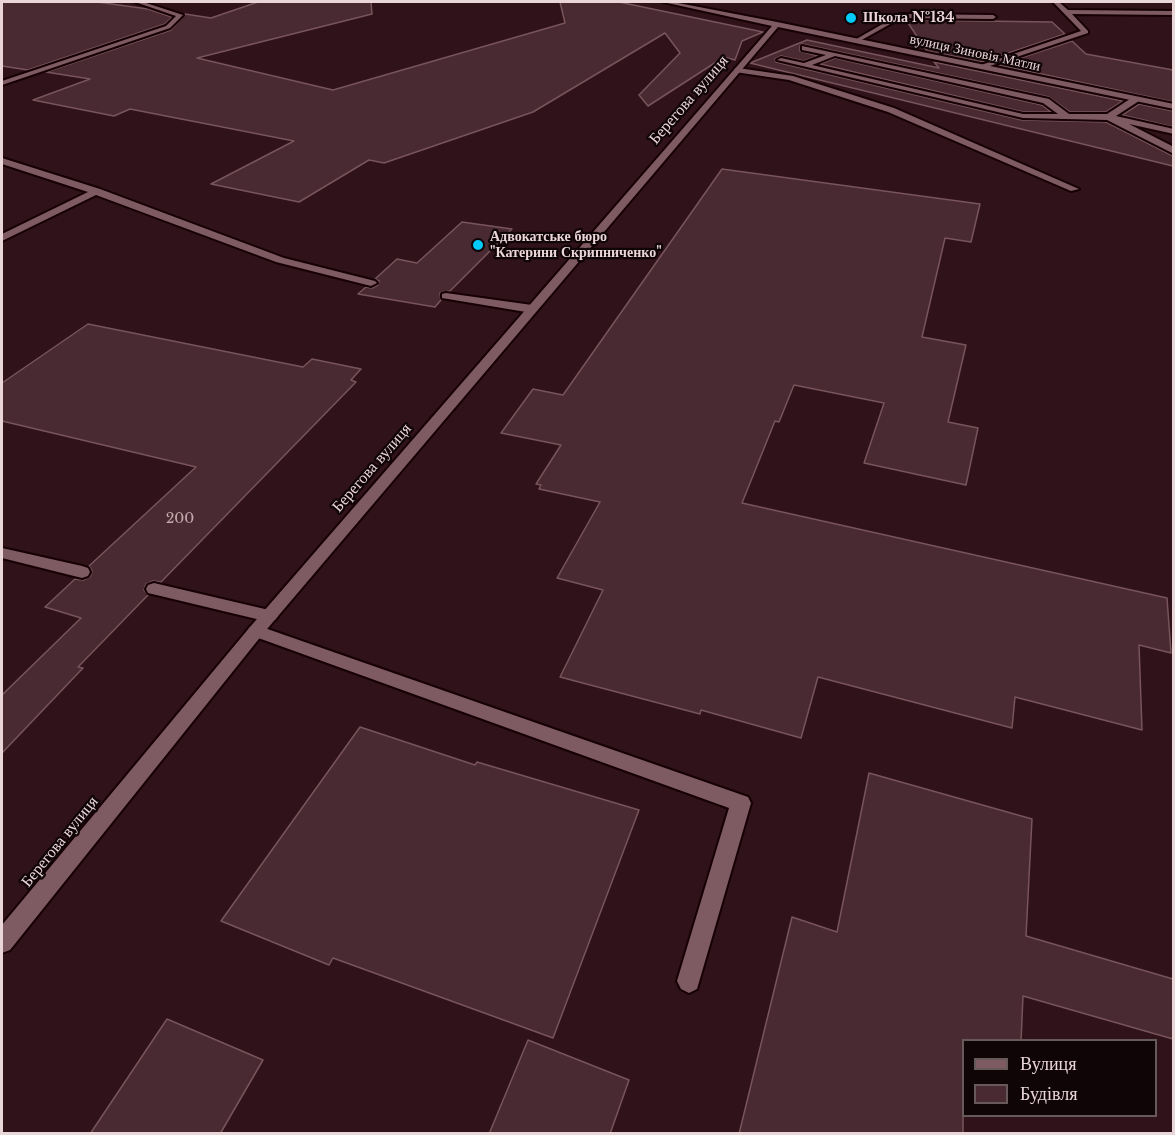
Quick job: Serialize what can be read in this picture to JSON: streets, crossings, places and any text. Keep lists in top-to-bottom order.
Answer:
{
  "streets": {
    "street": ["вулиця Зиновія Матли", "Берегова вулиця"]
  },
  "crossings": [
    ["вулиця Зиновія Матли", "Берегова вулиця"]
  ],
  "places": ["Школа №134", "Адвокатське бюро \"Катерини Скрипниченко\""],
  "house_numbers": ["200"],
  "legend": ["Вулиця", "Будівля"]
}
